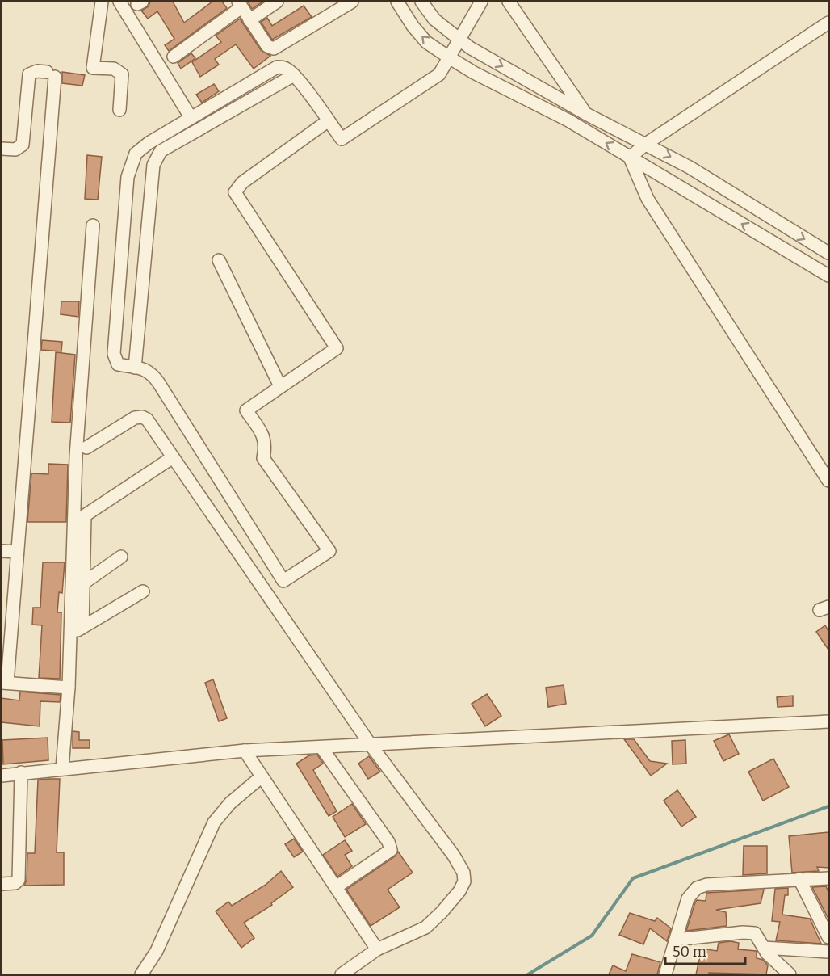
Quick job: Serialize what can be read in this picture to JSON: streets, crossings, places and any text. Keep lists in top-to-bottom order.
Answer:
{
  "scale_bar": "50 m"
}
